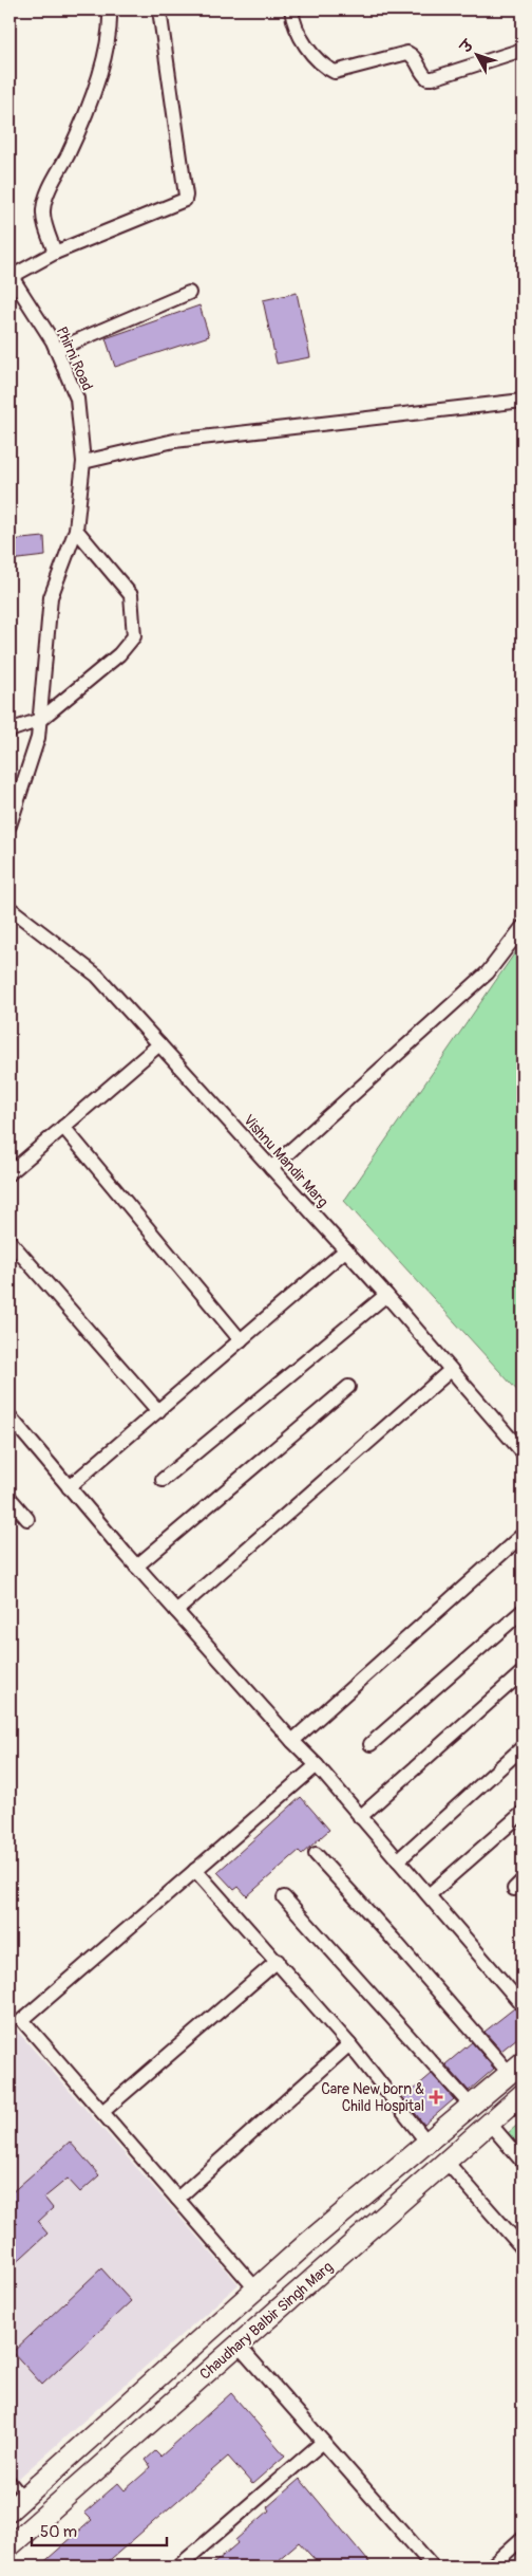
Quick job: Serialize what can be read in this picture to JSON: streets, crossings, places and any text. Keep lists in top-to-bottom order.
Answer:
{
  "streets": {
    "street": ["Phirni Road", "Vishnu Mandir Marg", "Chaudhary Balbir Singh Marg"]
  },
  "places": {
    "health": ["Care New born & Child Hospital"]
  },
  "scale_bar": "50 m",
  "north": "top left"
}
